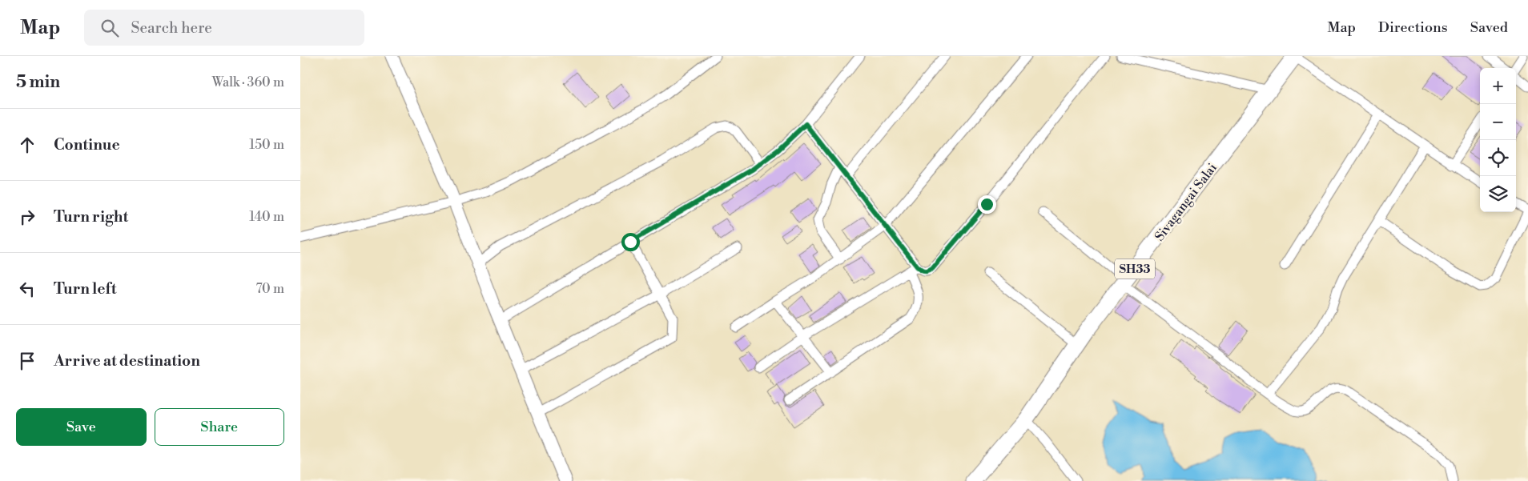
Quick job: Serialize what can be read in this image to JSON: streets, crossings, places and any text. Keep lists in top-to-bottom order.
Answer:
{
  "streets": {
    "main road": ["Sivagangai Salai", "SH33"]
  },
  "page": {
    "header": "Map",
    "search": "Search here",
    "nav": ["Map", "Directions", "Saved"],
    "heading": ["5 min", "Walk · 360 m"],
    "map_buttons": ["+", "−"],
    "list": [
      ["Continue", "150 m"],
      ["Turn right", "140 m"],
      ["Turn left", "70 m"],
      "Arrive at destination"
    ],
    "buttons": ["Save", "Share"]
  }
}
